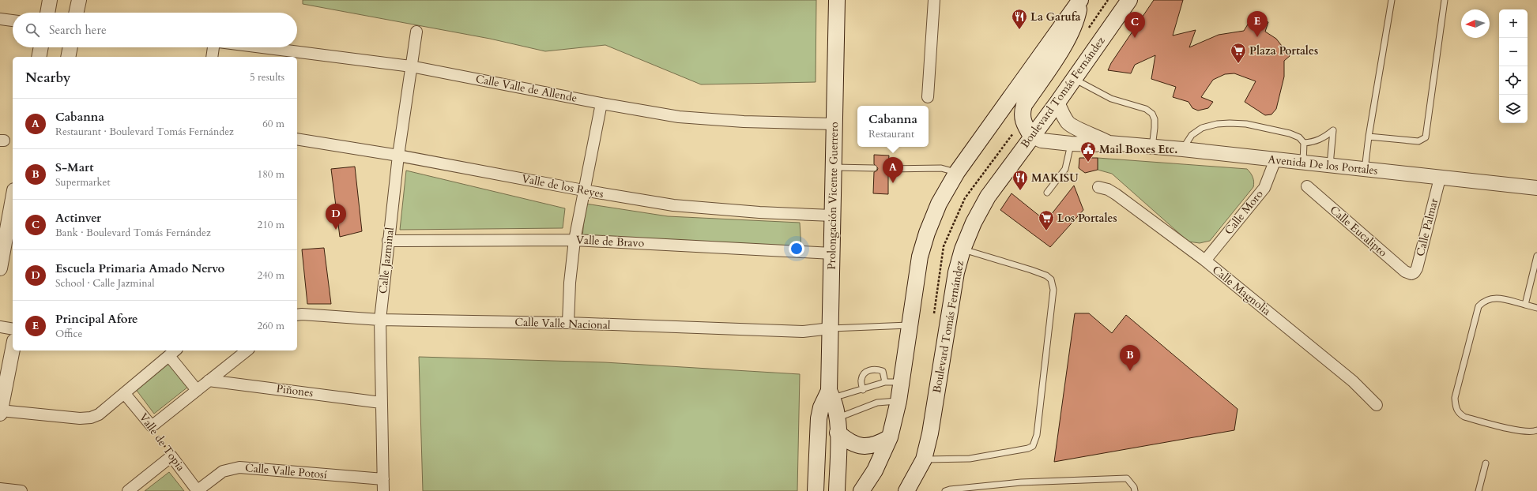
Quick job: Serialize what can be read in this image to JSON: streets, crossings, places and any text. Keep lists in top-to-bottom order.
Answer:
{
  "streets": {
    "main road": ["Boulevard Tomás Fernández", "Prolongación Vicente Guerrero"],
    "street": [
      "Calle Valle de Allende",
      "Avenida De los Portales",
      "Valle de los Reyes",
      "Calle Moro",
      "Calle Palmar",
      "Calle Eucalipto",
      "Valle de Bravo",
      "Calle Jazminal",
      "Calle Magnolia",
      "Calle Valle Nacional",
      "Piñones",
      "Valle de Topia",
      "Calle Valle Potosí"
    ]
  },
  "crossings": [
    ["Calle Valle de Allende", "Prolongación Vicente Guerrero"],
    ["Calle Valle de Allende", "Calle Jazminal"],
    ["Boulevard Tomás Fernández", "Avenida De los Portales"],
    ["Avenida De los Portales", "Calle Moro"],
    ["Avenida De los Portales", "Calle Palmar"],
    ["Valle de los Reyes", "Prolongación Vicente Guerrero"],
    ["Valle de los Reyes", "Calle Jazminal"],
    ["Prolongación Vicente Guerrero", "Valle de Bravo"],
    ["Prolongación Vicente Guerrero", "Calle Valle Nacional"],
    ["Calle Moro", "Calle Magnolia"],
    ["Calle Palmar", "Calle Eucalipto"],
    ["Valle de Bravo", "Calle Jazminal"],
    ["Calle Jazminal", "Calle Valle Nacional"],
    ["Calle Jazminal", "Piñones"],
    ["Calle Jazminal", "Calle Valle Potosí"],
    ["Valle de Topia", "Calle Valle Potosí"]
  ],
  "places": {
    "restaurant": ["La Garufa", "MAKISU"],
    "supermarket": ["Plaza Portales", "Los Portales"],
    "public building": ["Mail Boxes Etc."]
  },
  "north": "left",
  "page": {
    "map_buttons": ["+", "−"],
    "pins": [
      "E",
      "C",
      "A",
      "D",
      "B"
    ],
    "search": "Search here",
    "heading": ["Nearby", "5 results"],
    "list": [
      {
        "mark": "A",
        "name": "Cabanna",
        "note": "Restaurant · Boulevard Tomás Fernández",
        "value": "60 m"
      },
      {
        "mark": "B",
        "name": "S-Mart",
        "note": "Supermarket",
        "value": "180 m"
      },
      {
        "mark": "C",
        "name": "Actinver",
        "note": "Bank · Boulevard Tomás Fernández",
        "value": "210 m"
      },
      {
        "mark": "D",
        "name": "Escuela Primaria Amado Nervo",
        "note": "School · Calle Jazminal",
        "value": "240 m"
      },
      {
        "mark": "E",
        "name": "Principal Afore",
        "note": "Office",
        "value": "260 m"
      }
    ],
    "popup": ["Cabanna", "Restaurant"]
  }
}
